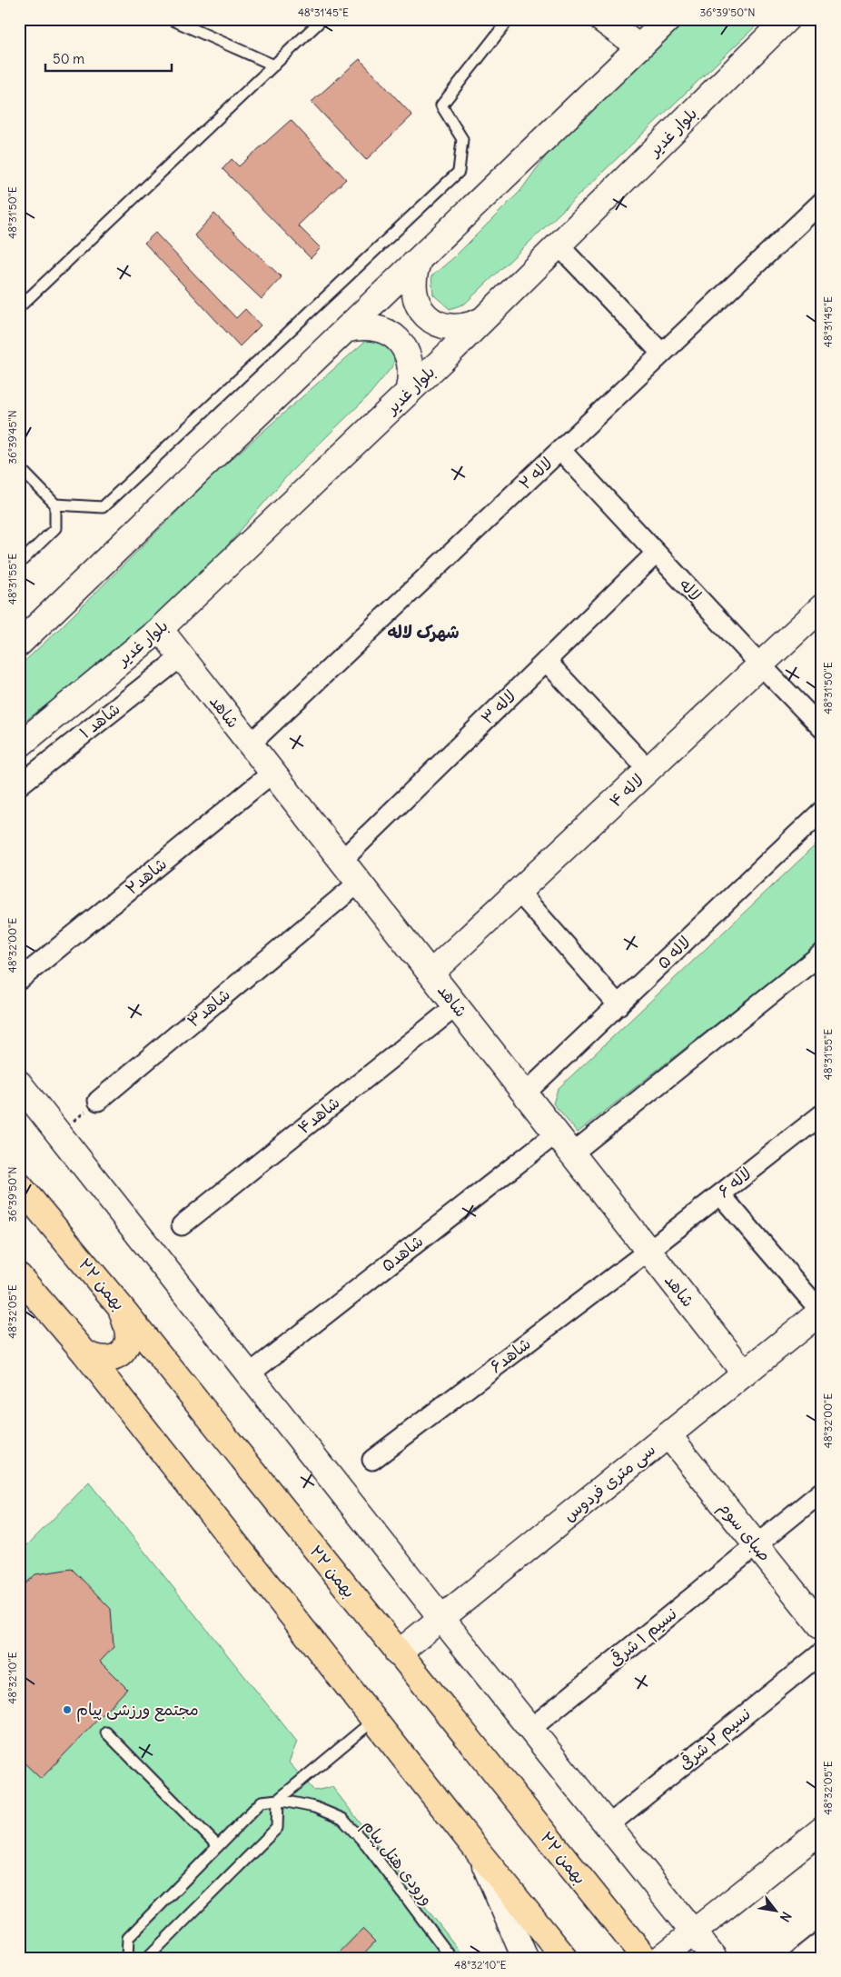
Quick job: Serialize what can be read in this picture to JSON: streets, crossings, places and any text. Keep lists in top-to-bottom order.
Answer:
{
  "streets": {
    "highway": ["۲۲ بهمن"],
    "main road": [
      "بلوار غدیر",
      "شاهد",
      "لاله ۴",
      "سی متری فردوس",
      "صبای سوم"
    ],
    "street": [
      "لاله ۲",
      "لاله",
      "لاله ۳",
      "شاهد ۱",
      "شاهد۲",
      "لاله ۵",
      "شاهد۳",
      "شاهد۴",
      "لاله ۶",
      "شاهد۵",
      "شاهد۶",
      "نسیم ۱ شرقی",
      "نسیم ۲ شرقی"
    ],
    "lane": ["ورودی هتل پیام"]
  },
  "crossings": [
    ["بلوار غدیر", "شاهد"],
    ["لاله ۲", "لاله"],
    ["لاله ۲", "شاهد"],
    ["لاله", "لاله ۳"],
    ["لاله", "لاله ۴"],
    ["لاله ۳", "شاهد"],
    ["شاهد", "شاهد ۱"],
    ["شاهد", "لاله ۴"],
    ["شاهد", "شاهد۲"],
    ["شاهد", "لاله ۵"],
    ["شاهد", "شاهد۳"],
    ["شاهد", "شاهد۴"],
    ["شاهد", "لاله ۶"],
    ["شاهد", "شاهد۵"],
    ["شاهد", "شاهد۶"],
    ["شاهد", "سی متری فردوس"],
    ["لاله ۶", "شاهد۶"],
    ["۲۲ بهمن", "سی متری فردوس"],
    ["سی متری فردوس", "صبای سوم"],
    ["صبای سوم", "نسیم ۱ شرقی"]
  ],
  "districts": ["شهرک لاله"],
  "places": ["مجتمع ورزشی پیام"],
  "scale_bar": "50 m",
  "north": "bottom right",
  "coordinates": [
    "48°31'45\"E",
    "36°39'50\"N",
    "48°31'50\"E",
    "36°39'45\"N",
    "48°31'55\"E",
    "48°32'00\"E",
    "48°32'05\"E",
    "48°32'10\"E"
  ]
}
